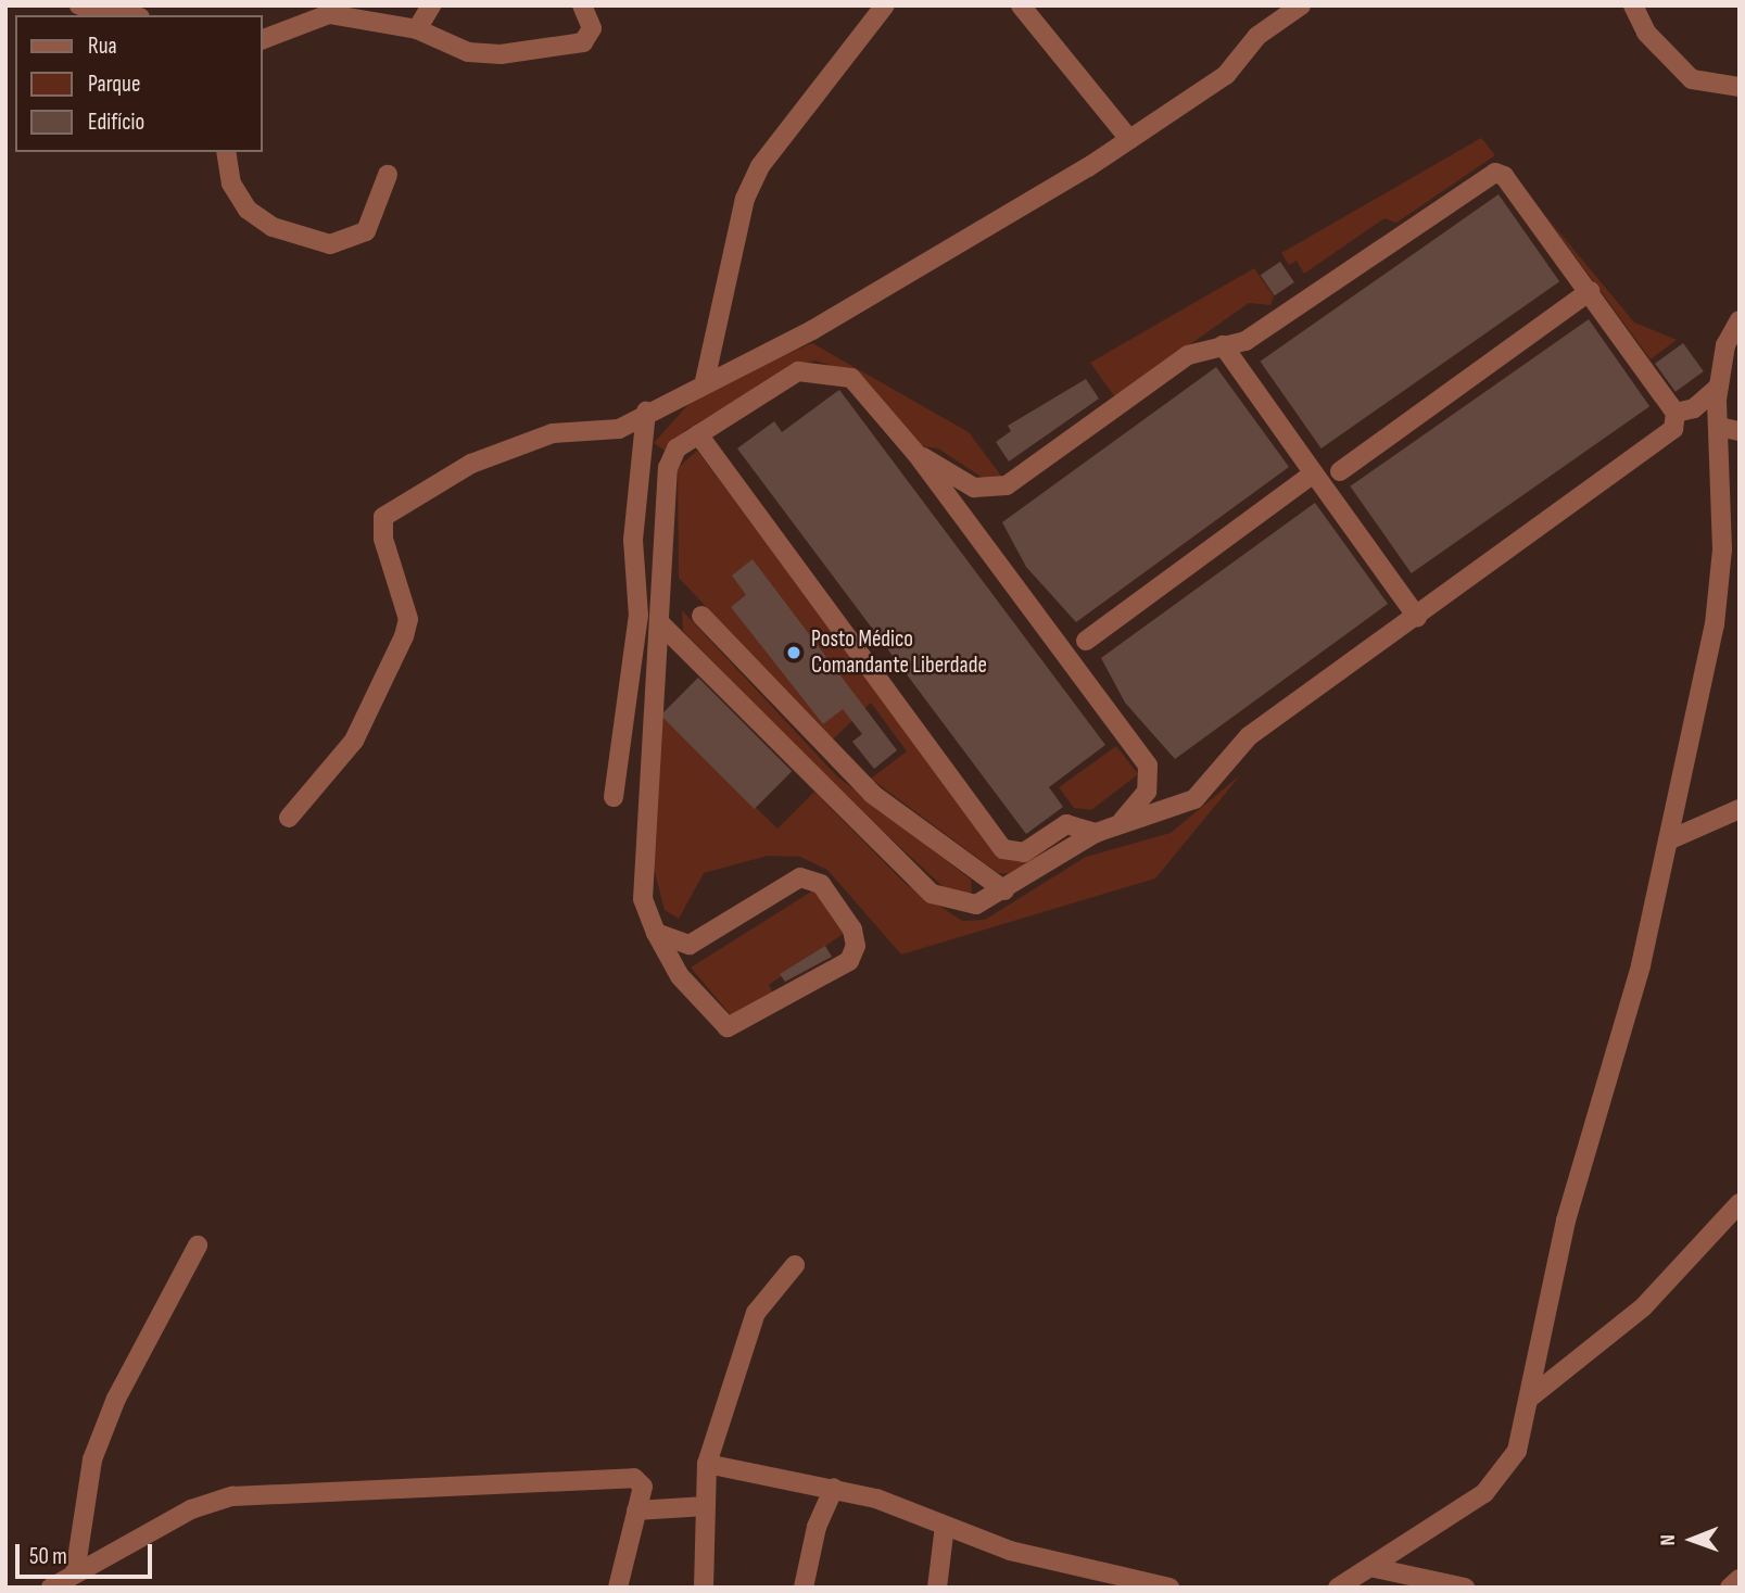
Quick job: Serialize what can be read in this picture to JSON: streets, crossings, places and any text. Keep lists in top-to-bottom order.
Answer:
{
  "places": ["Posto Médico Comandante Liberdade"],
  "legend": ["Rua", "Parque", "Edifício"],
  "scale_bar": "50 m",
  "north": "left"
}
